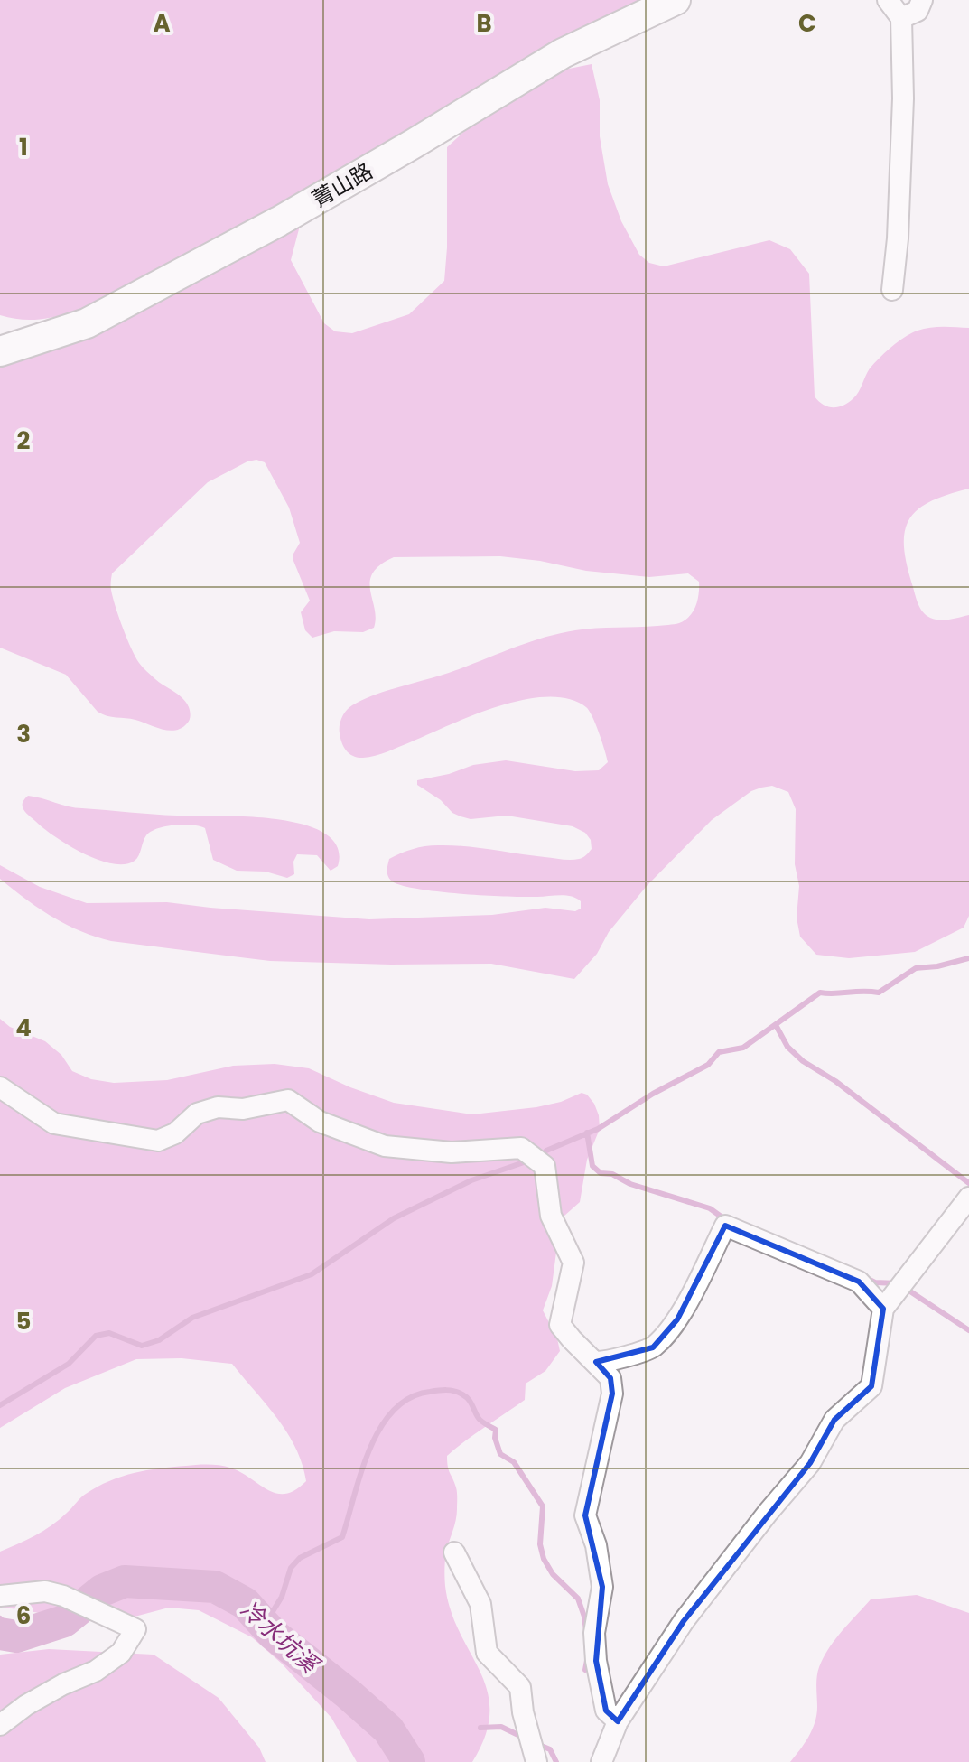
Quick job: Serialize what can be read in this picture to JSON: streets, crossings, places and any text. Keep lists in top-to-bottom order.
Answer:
{
  "streets": {
    "street": ["菁山路"]
  },
  "water": ["冷水坑溪"],
  "grid": {
    "columns": ["A", "B", "C"],
    "rows": [
      "1",
      "2",
      "3",
      "4",
      "5",
      "6"
    ]
  }
}
